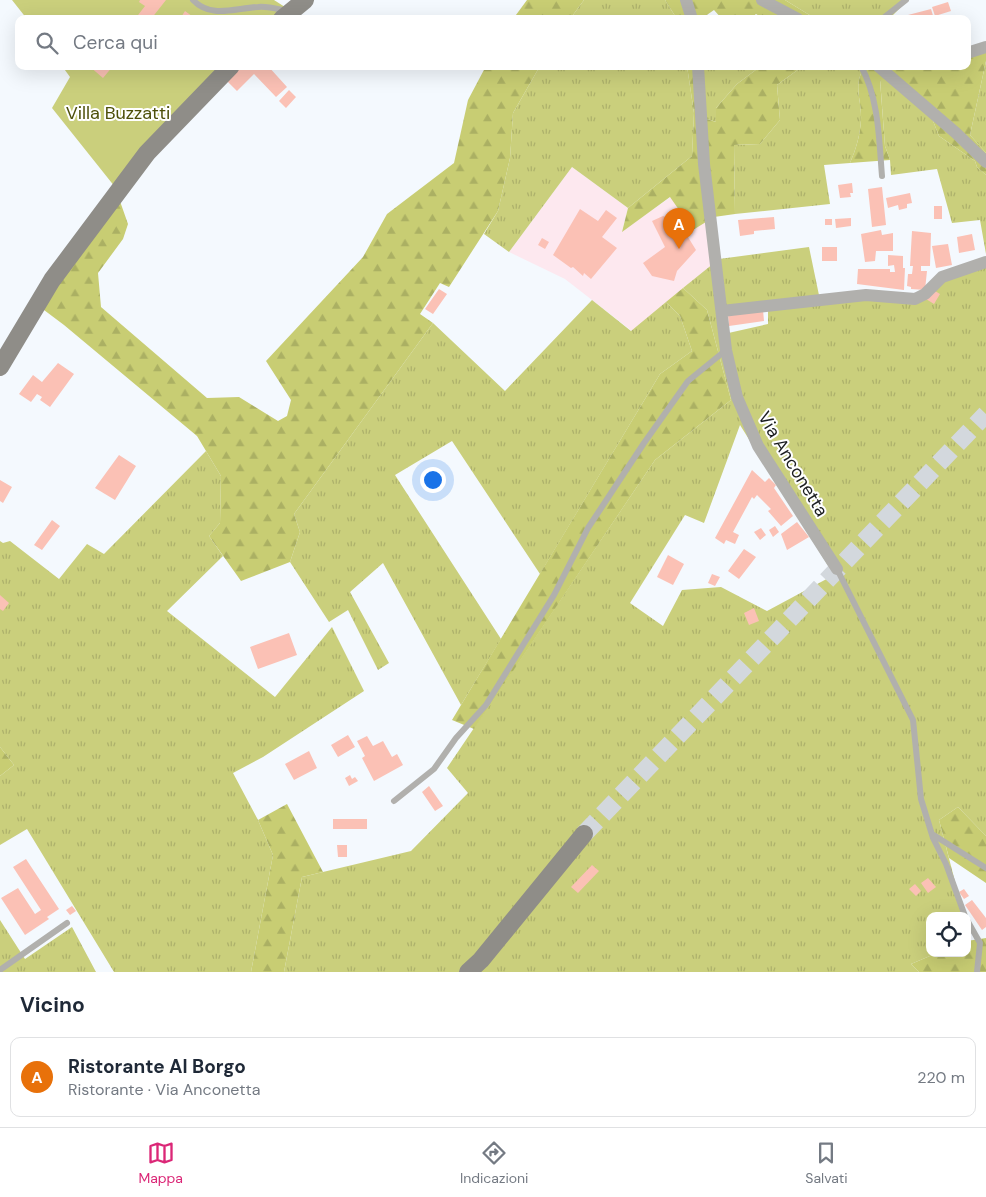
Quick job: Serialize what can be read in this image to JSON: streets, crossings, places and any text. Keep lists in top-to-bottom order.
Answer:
{
  "streets": {
    "street": ["Via Anconetta"]
  },
  "parks": ["Villa Buzzatti"],
  "page": {
    "search": "Cerca qui",
    "pins": "A",
    "heading": "Vicino",
    "list": [
      {
        "mark": "A",
        "name": "Ristorante Al Borgo",
        "note": "Ristorante · Via Anconetta",
        "value": "220 m"
      }
    ],
    "nav": ["Mappa", "Indicazioni", "Salvati"]
  }
}
